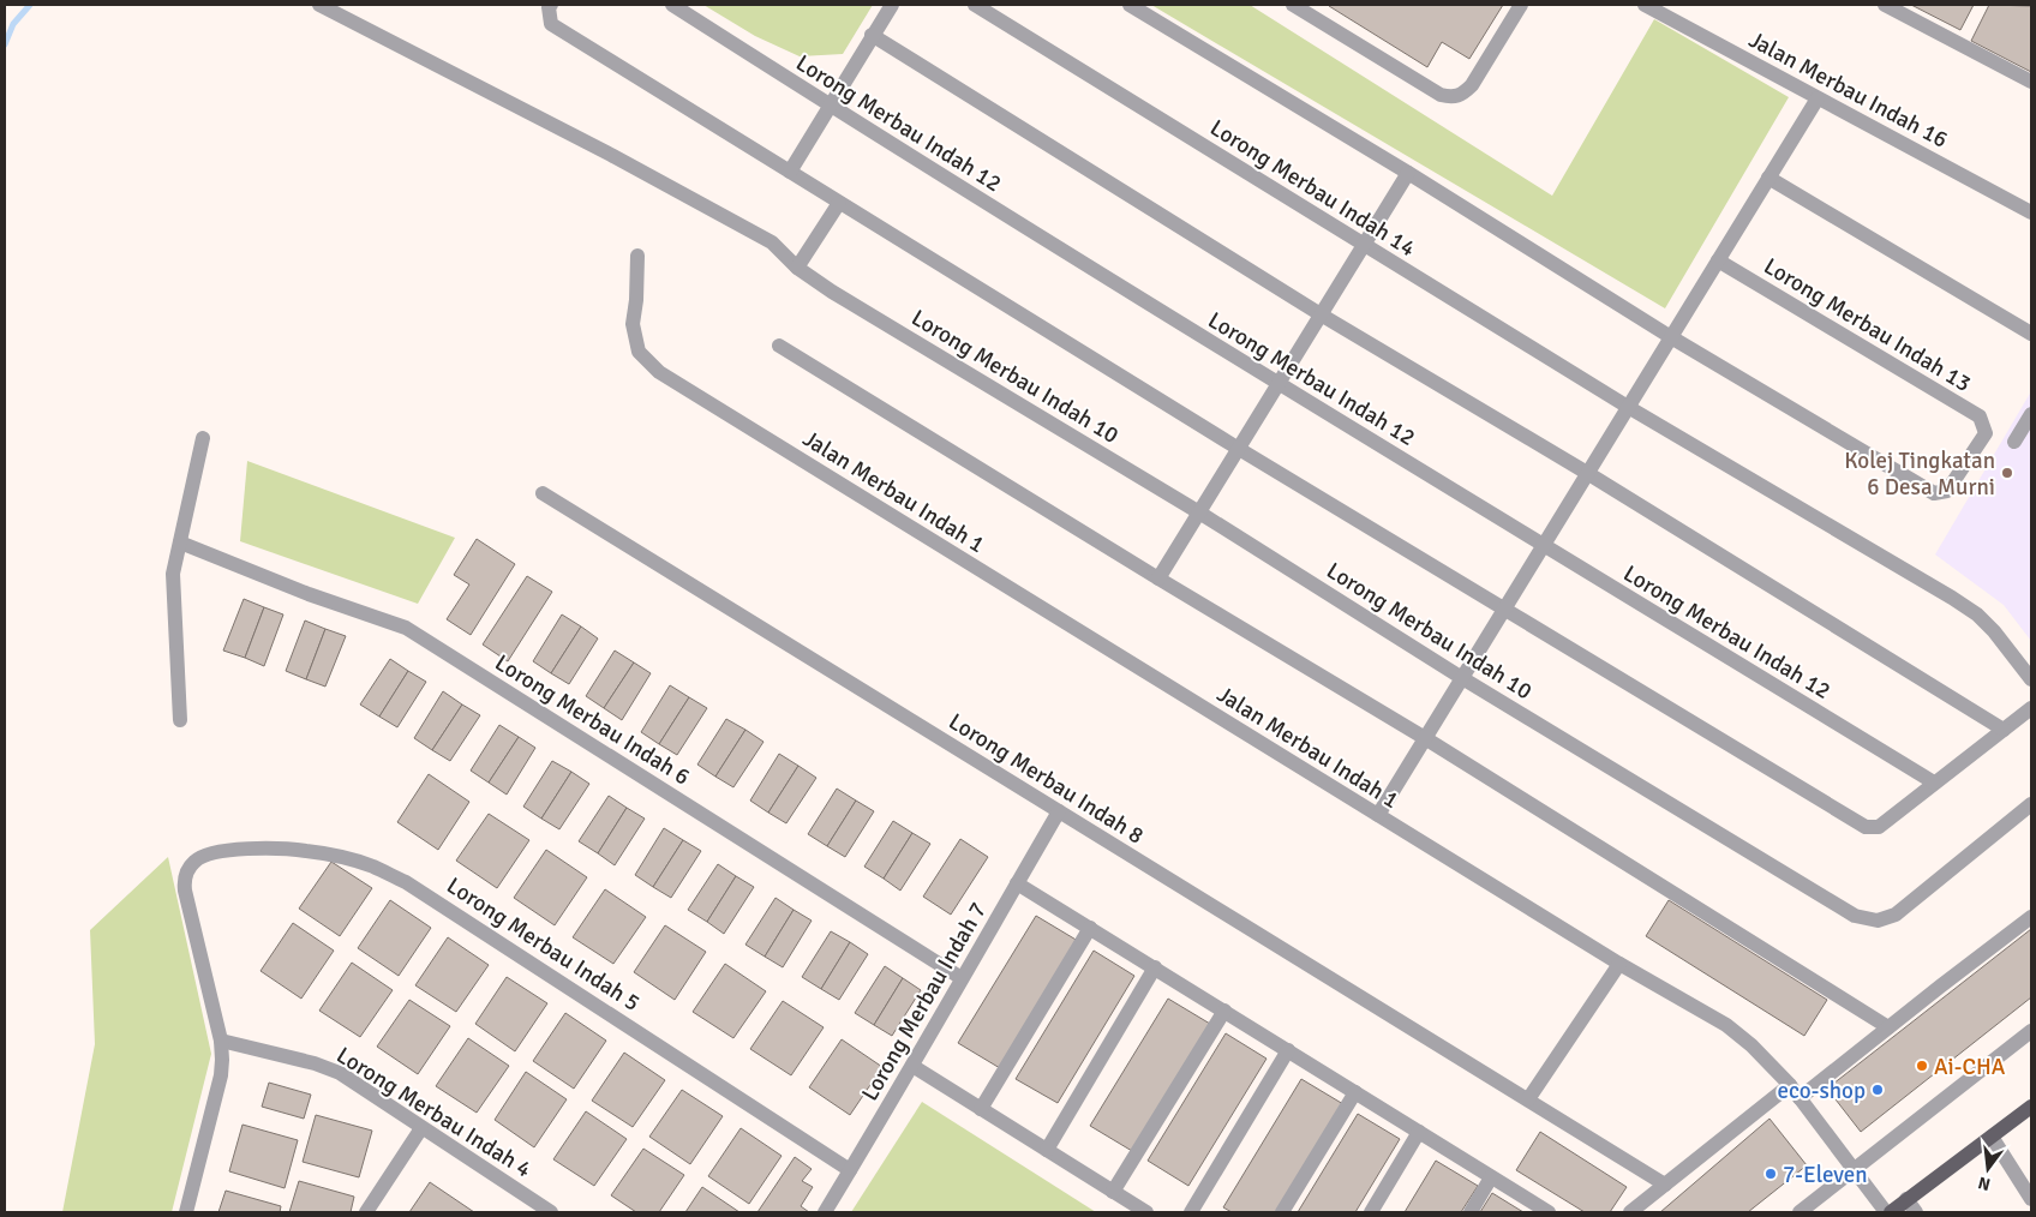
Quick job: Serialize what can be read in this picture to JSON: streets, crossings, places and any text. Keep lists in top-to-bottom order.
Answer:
{
  "streets": {
    "street": [
      "Jalan Merbau Indah 16",
      "Lorong Merbau Indah 12",
      "Lorong Merbau Indah 14",
      "Lorong Merbau Indah 13",
      "Lorong Merbau Indah 10",
      "Jalan Merbau Indah 1",
      "Lorong Merbau Indah 6",
      "Lorong Merbau Indah 8",
      "Lorong Merbau Indah 5",
      "Lorong Merbau Indah 7",
      "Lorong Merbau Indah 4"
    ]
  },
  "crossings": [
    ["Lorong Merbau Indah 6", "Lorong Merbau Indah 7"],
    ["Lorong Merbau Indah 8", "Lorong Merbau Indah 7"],
    ["Lorong Merbau Indah 5", "Lorong Merbau Indah 7"],
    ["Lorong Merbau Indah 5", "Lorong Merbau Indah 4"]
  ],
  "places": [
    "Kolej Tingkatan 6 Desa Murni",
    "Ai-CHA",
    "eco-shop",
    "7-Eleven"
  ],
  "north": "bottom"
}
